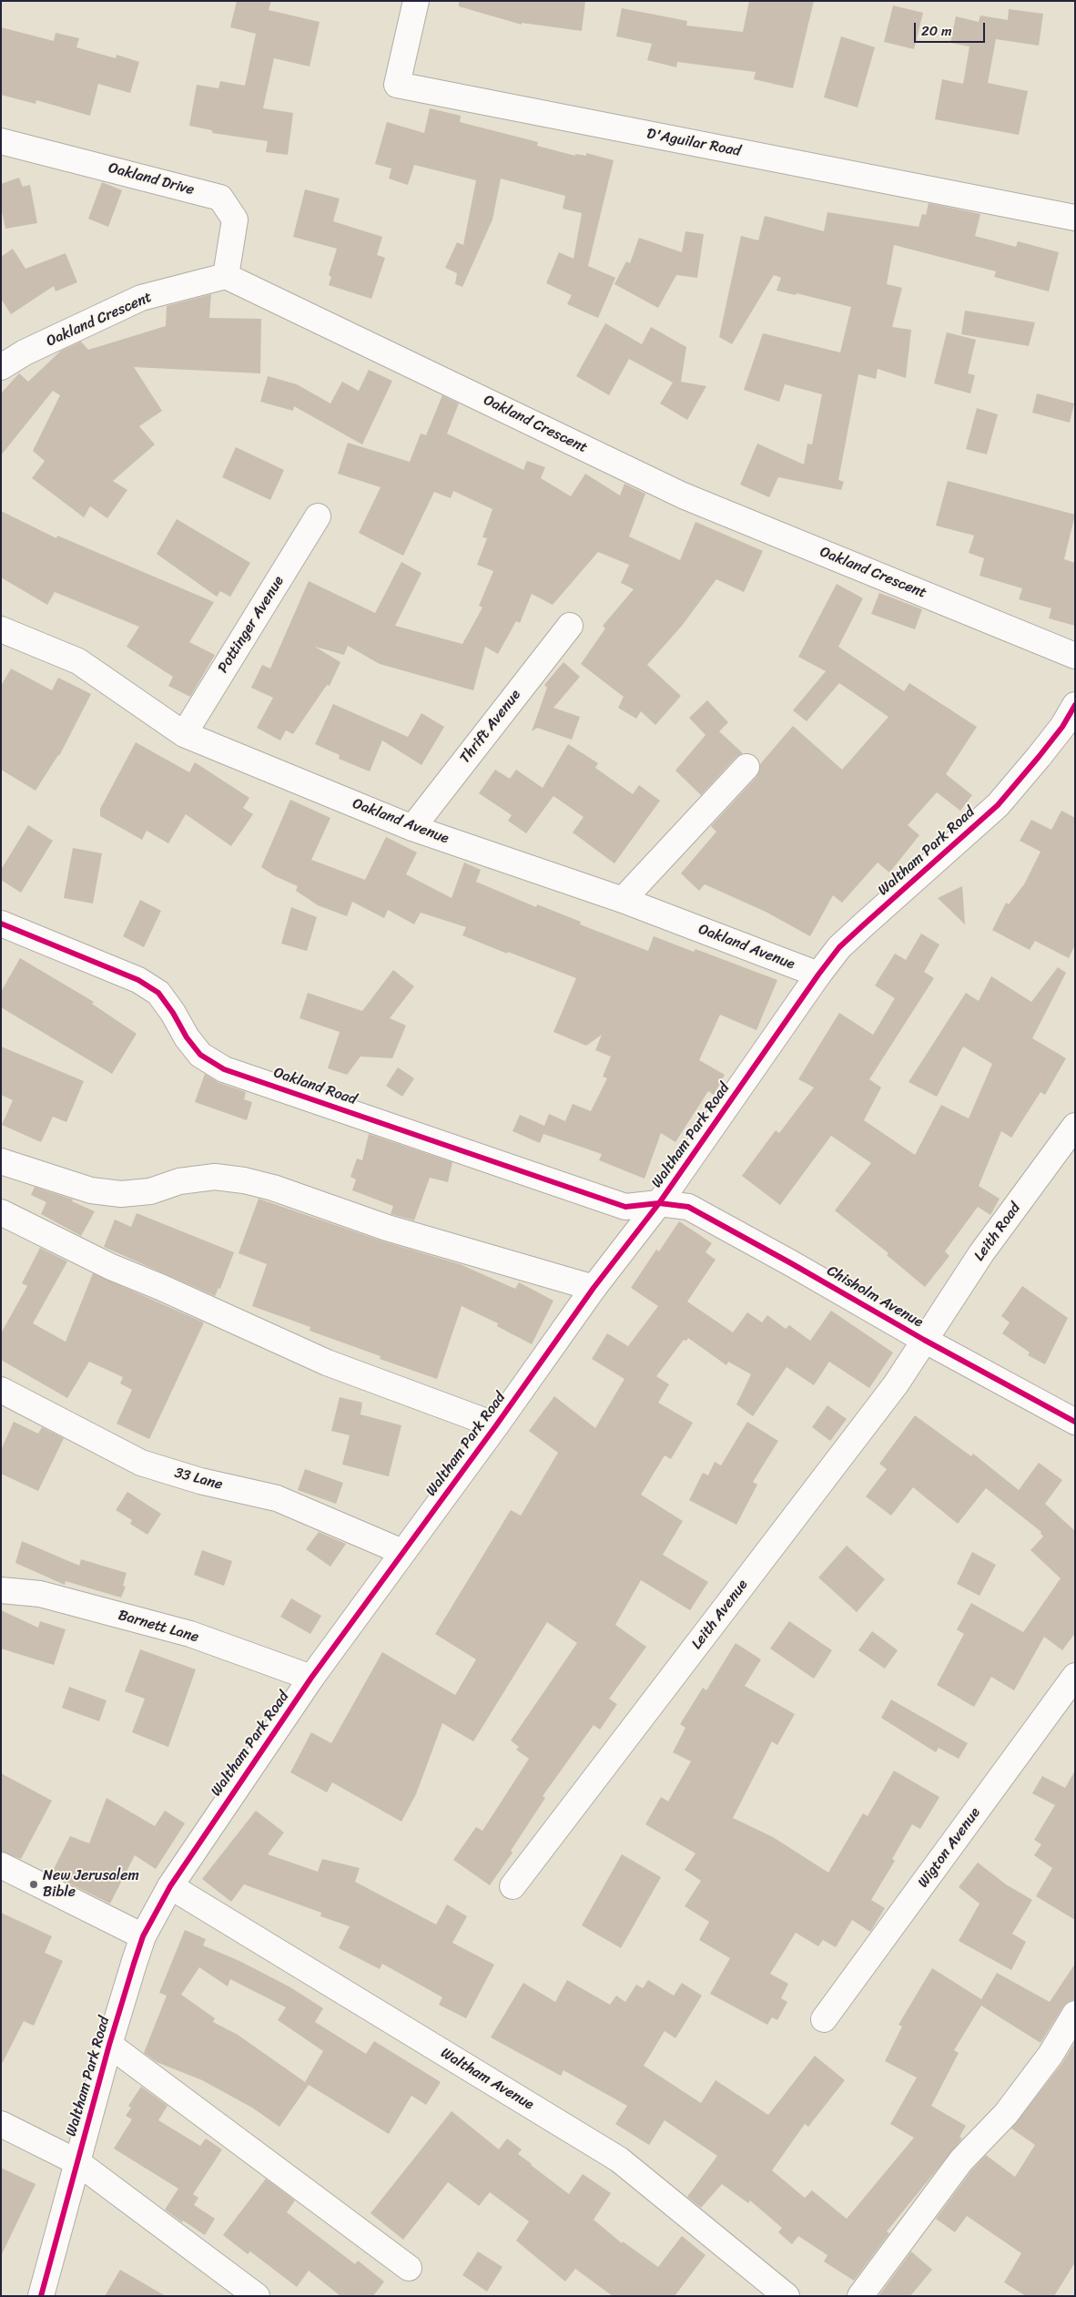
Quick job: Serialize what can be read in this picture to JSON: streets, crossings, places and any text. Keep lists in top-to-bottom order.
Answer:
{
  "streets": {
    "street": [
      "D'Aguilar Road",
      "Oakland Drive",
      "Oakland Crescent",
      "Pottinger Avenue",
      "Thrift Avenue",
      "Oakland Avenue",
      "Waltham Park Road",
      "Oakland Road",
      "Leith Road",
      "Chisholm Avenue",
      "33 Lane",
      "Leith Avenue",
      "Barnett Lane",
      "Wigton Avenue",
      "Waltham Avenue"
    ]
  },
  "crossings": [
    ["Oakland Drive", "Oakland Crescent"],
    ["Pottinger Avenue", "Oakland Avenue"],
    ["Thrift Avenue", "Oakland Avenue"],
    ["Oakland Avenue", "Waltham Park Road"],
    ["Waltham Park Road", "Oakland Road"],
    ["Waltham Park Road", "Chisholm Avenue"],
    ["Waltham Park Road", "33 Lane"],
    ["Waltham Park Road", "Barnett Lane"],
    ["Waltham Park Road", "Waltham Avenue"],
    ["Oakland Road", "Chisholm Avenue"],
    ["Leith Road", "Chisholm Avenue"],
    ["Leith Road", "Leith Avenue"],
    ["Chisholm Avenue", "Leith Avenue"]
  ],
  "places": ["New Jerusalem Bible"],
  "scale_bar": "20 m"
}
